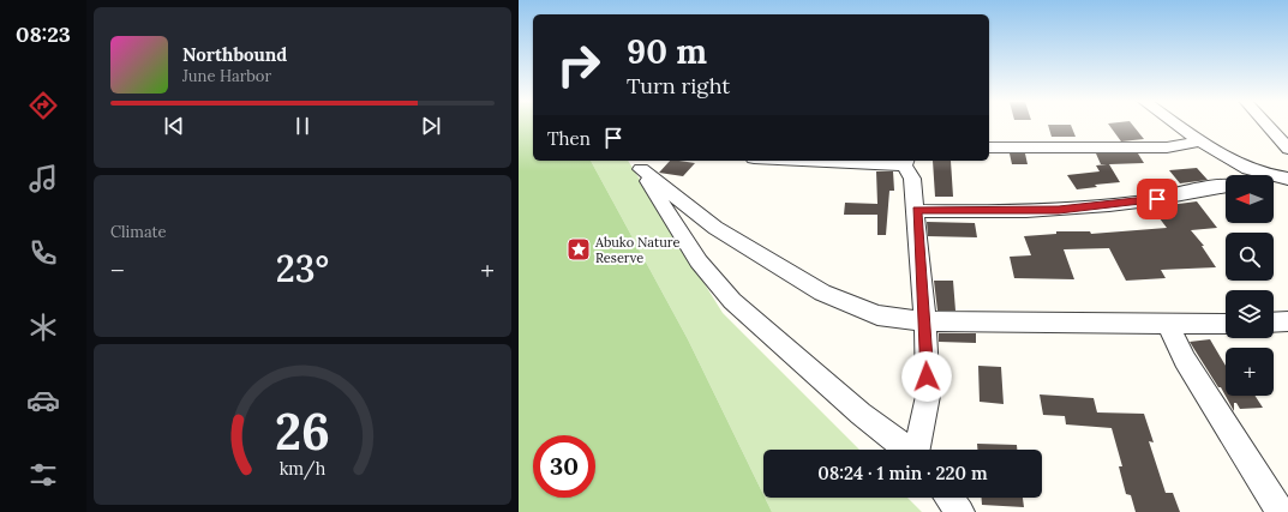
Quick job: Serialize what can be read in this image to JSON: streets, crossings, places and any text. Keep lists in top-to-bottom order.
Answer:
{
  "places": {
    "place": ["Abuko Nature Reserve"]
  },
  "north": "left",
  "page": {
    "tabs": "08:23",
    "turn": ["90 m", "Turn right"],
    "song": ["Northbound", "June Harbor"],
    "then": "Then",
    "tile": "Climate",
    "map_buttons": "+",
    "heat": ["−", "23°", "+"],
    "limit": "30",
    "trip": "08:24 · 1 min · 220 m",
    "gauge": ["26", "km/h"]
  }
}
